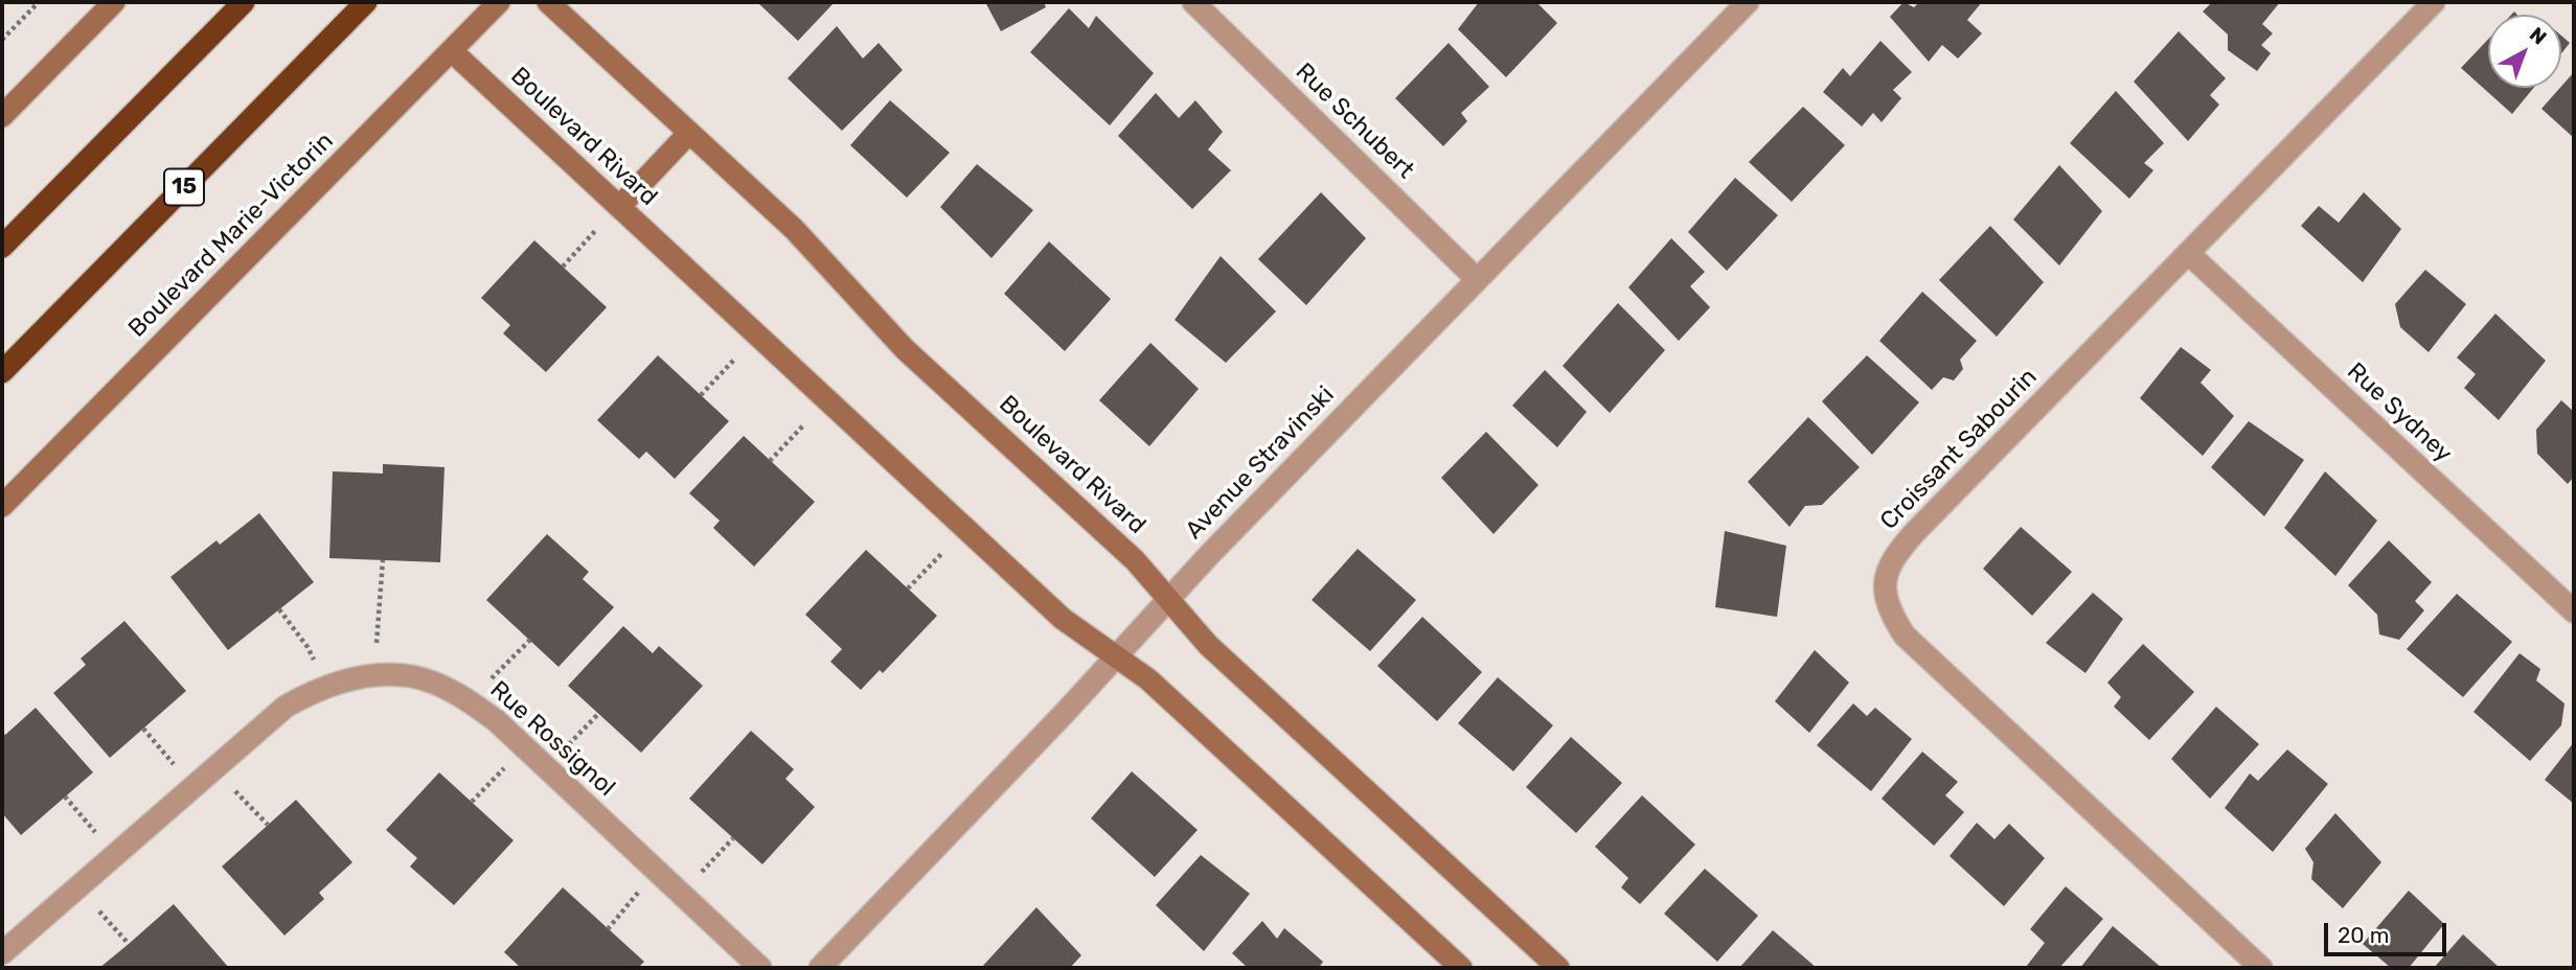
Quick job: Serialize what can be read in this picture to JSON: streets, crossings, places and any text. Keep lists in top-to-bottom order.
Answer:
{
  "streets": {
    "highway": ["15"],
    "street": [
      "Rue Schubert",
      "Boulevard Rivard",
      "Boulevard Marie-Victorin",
      "Rue Sydney",
      "Croissant Sabourin",
      "Avenue Stravinski",
      "Rue Rossignol"
    ]
  },
  "crossings": [
    ["Rue Schubert", "Avenue Stravinski"],
    ["Boulevard Rivard", "Boulevard Marie-Victorin"],
    ["Boulevard Rivard", "Avenue Stravinski"],
    ["Rue Sydney", "Croissant Sabourin"]
  ],
  "scale_bar": "20 m",
  "north": "top right"
}
